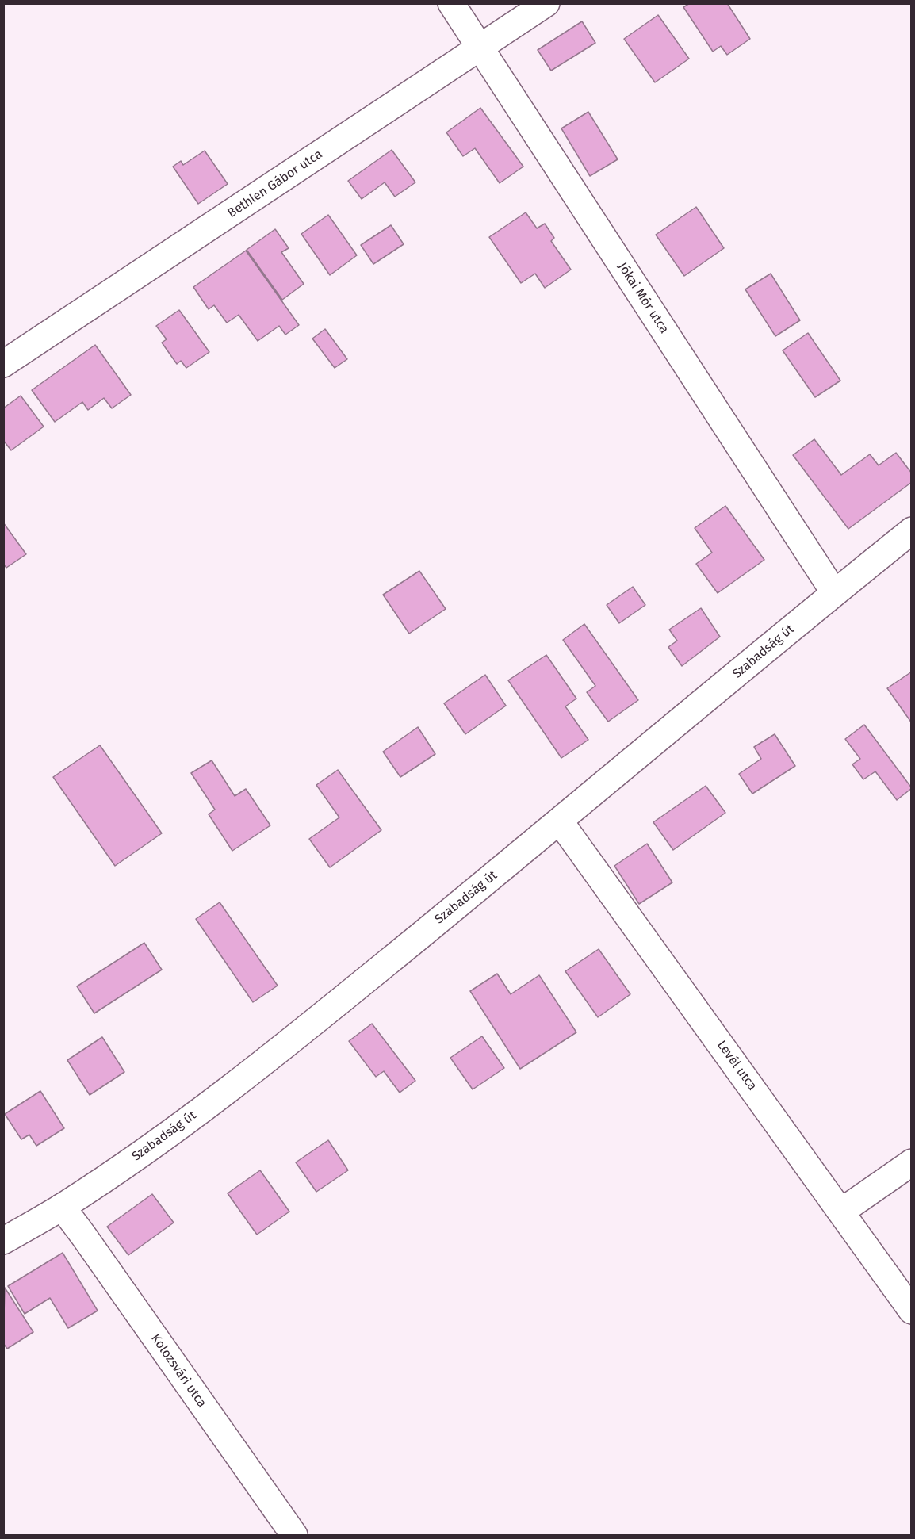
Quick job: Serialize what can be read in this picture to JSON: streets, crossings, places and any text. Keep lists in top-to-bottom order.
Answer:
{
  "streets": {
    "street": [
      "Bethlen Gábor utca",
      "Jókai Mór utca",
      "Szabadság út",
      "Levél utca",
      "Kolozsvári utca"
    ]
  },
  "crossings": [
    ["Bethlen Gábor utca", "Jókai Mór utca"],
    ["Jókai Mór utca", "Szabadság út"],
    ["Szabadság út", "Levél utca"],
    ["Szabadság út", "Kolozsvári utca"]
  ]
}
